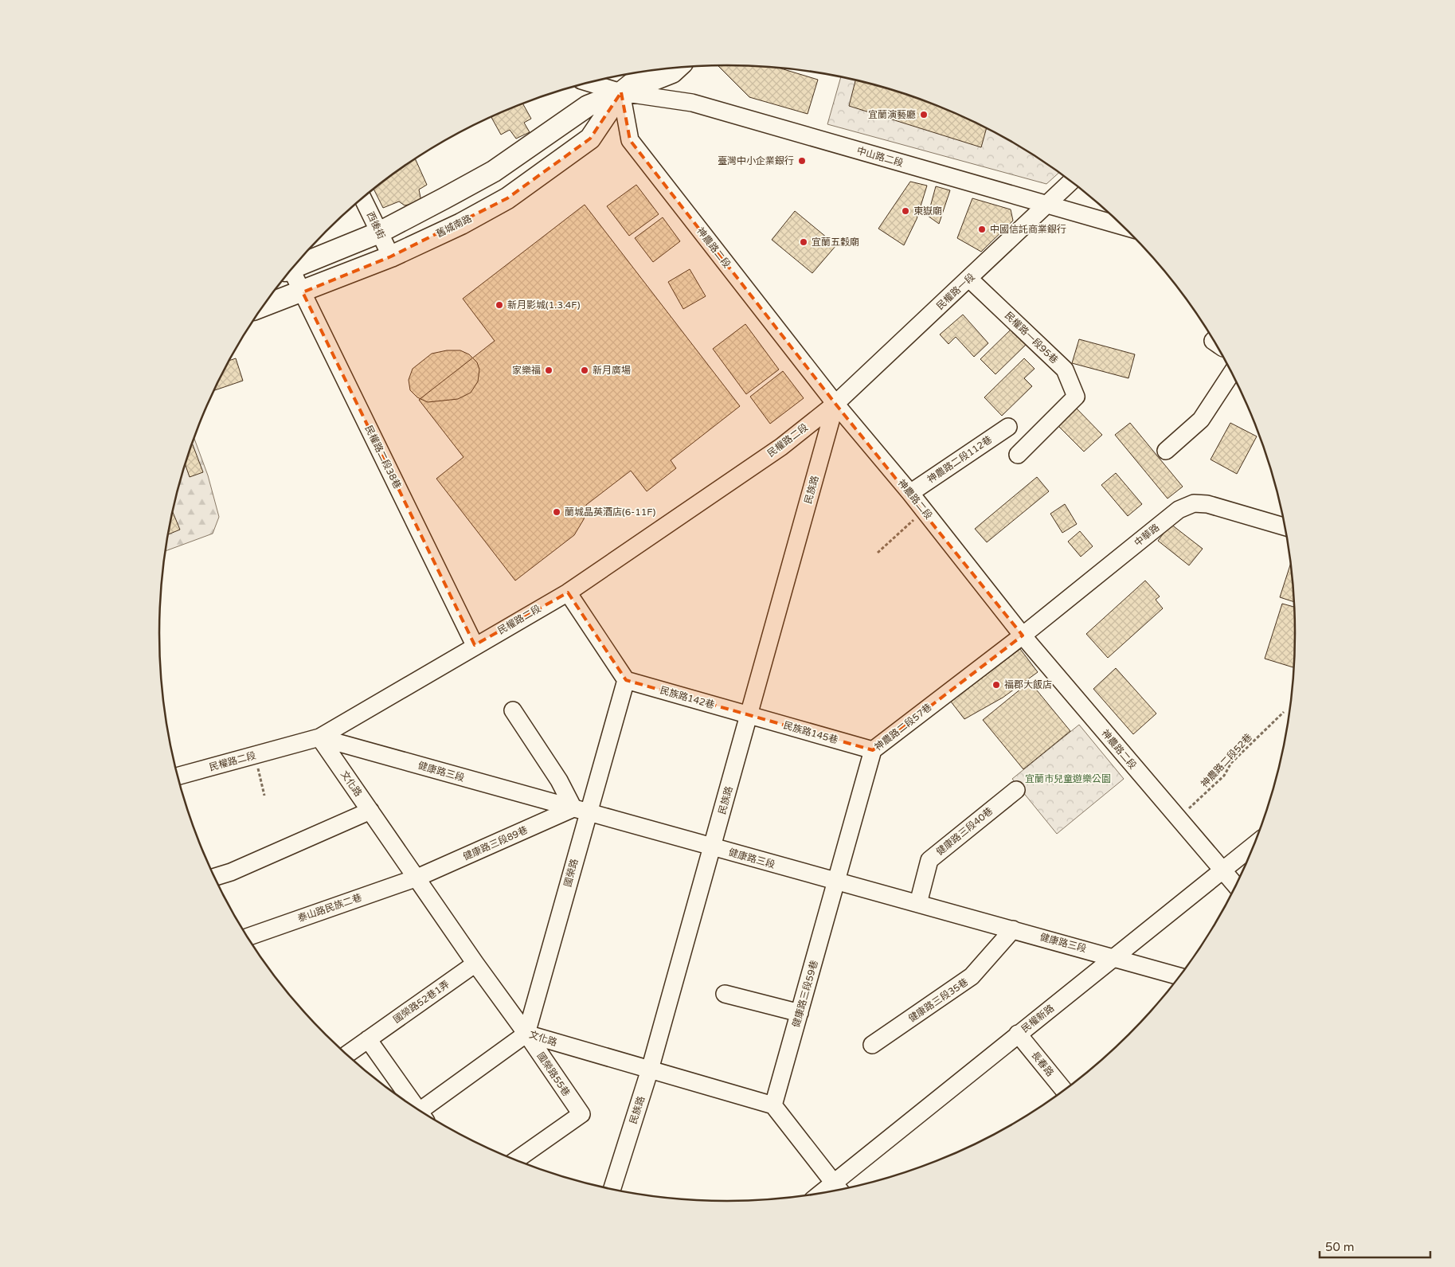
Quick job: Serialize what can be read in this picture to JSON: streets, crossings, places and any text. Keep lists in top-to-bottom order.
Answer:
{
  "streets": {
    "main road": ["舊城南路"],
    "street": [
      "中山路二段",
      "西後街",
      "神農路二段",
      "民權路一段",
      "民權路一段95巷",
      "民權路二段",
      "民權路二段38巷",
      "神農路二段112巷",
      "民族路",
      "中華路",
      "民族路142巷",
      "神農路二段57巷",
      "民族路145巷",
      "健康路三段",
      "文化路",
      "健康路三段40巷",
      "健康路三段89巷",
      "國榮路",
      "泰山路民族二巷",
      "健康路三段59巷",
      "健康路三段35巷",
      "國榮路52巷1弄",
      "民權新路",
      "長春路",
      "國榮路55巷"
    ],
    "path": ["神農路二段52巷"]
  },
  "crossings": [
    ["中山路二段", "舊城南路"],
    ["中山路二段", "神農路二段"],
    ["中山路二段", "民權路一段"],
    ["西後街", "舊城南路"],
    ["舊城南路", "神農路二段"],
    ["舊城南路", "民權路二段38巷"],
    ["神農路二段", "民權路一段"],
    ["神農路二段", "民權路二段"],
    ["神農路二段", "神農路二段112巷"],
    ["神農路二段", "民族路"],
    ["神農路二段", "中華路"],
    ["神農路二段", "神農路二段57巷"],
    ["神農路二段", "神農路二段52巷"],
    ["神農路二段", "民權新路"],
    ["民權路一段", "民權路一段95巷"],
    ["民權路一段", "民權路二段"],
    ["民權路一段", "民族路"],
    ["民權路二段", "民權路二段38巷"],
    ["民權路二段", "民族路"],
    ["民權路二段", "健康路三段"],
    ["民權路二段", "文化路"],
    ["民族路", "民族路142巷"],
    ["民族路", "民族路145巷"],
    ["民族路", "健康路三段"],
    ["民族路", "文化路"],
    ["中華路", "神農路二段57巷"],
    ["民族路142巷", "民族路145巷"],
    ["民族路142巷", "國榮路"],
    ["神農路二段57巷", "民族路145巷"],
    ["神農路二段57巷", "健康路三段"],
    ["神農路二段57巷", "健康路三段59巷"],
    ["健康路三段", "文化路"],
    ["健康路三段", "健康路三段40巷"],
    ["健康路三段", "健康路三段89巷"],
    ["健康路三段", "國榮路"],
    ["健康路三段", "健康路三段59巷"],
    ["健康路三段", "健康路三段35巷"],
    ["健康路三段", "民權新路"],
    ["文化路", "健康路三段89巷"],
    ["文化路", "國榮路"],
    ["文化路", "泰山路民族二巷"],
    ["文化路", "健康路三段59巷"],
    ["文化路", "國榮路52巷1弄"],
    ["文化路", "國榮路55巷"],
    ["健康路三段89巷", "國榮路"],
    ["健康路三段89巷", "泰山路民族二巷"],
    ["國榮路", "國榮路55巷"],
    ["民權新路", "長春路"]
  ],
  "parks": ["宜蘭市兒童遊樂公園"],
  "places": [
    "宜蘭演藝廳",
    "臺灣中小企業銀行",
    "東嶽廟",
    "中國信託商業銀行",
    "宜蘭五穀廟",
    "新月影城(1.3.4F)",
    "家樂福",
    "新月廣場",
    "蘭城晶英酒店(6-11F)",
    "福郡大飯店"
  ],
  "scale_bar": "50 m"
}
